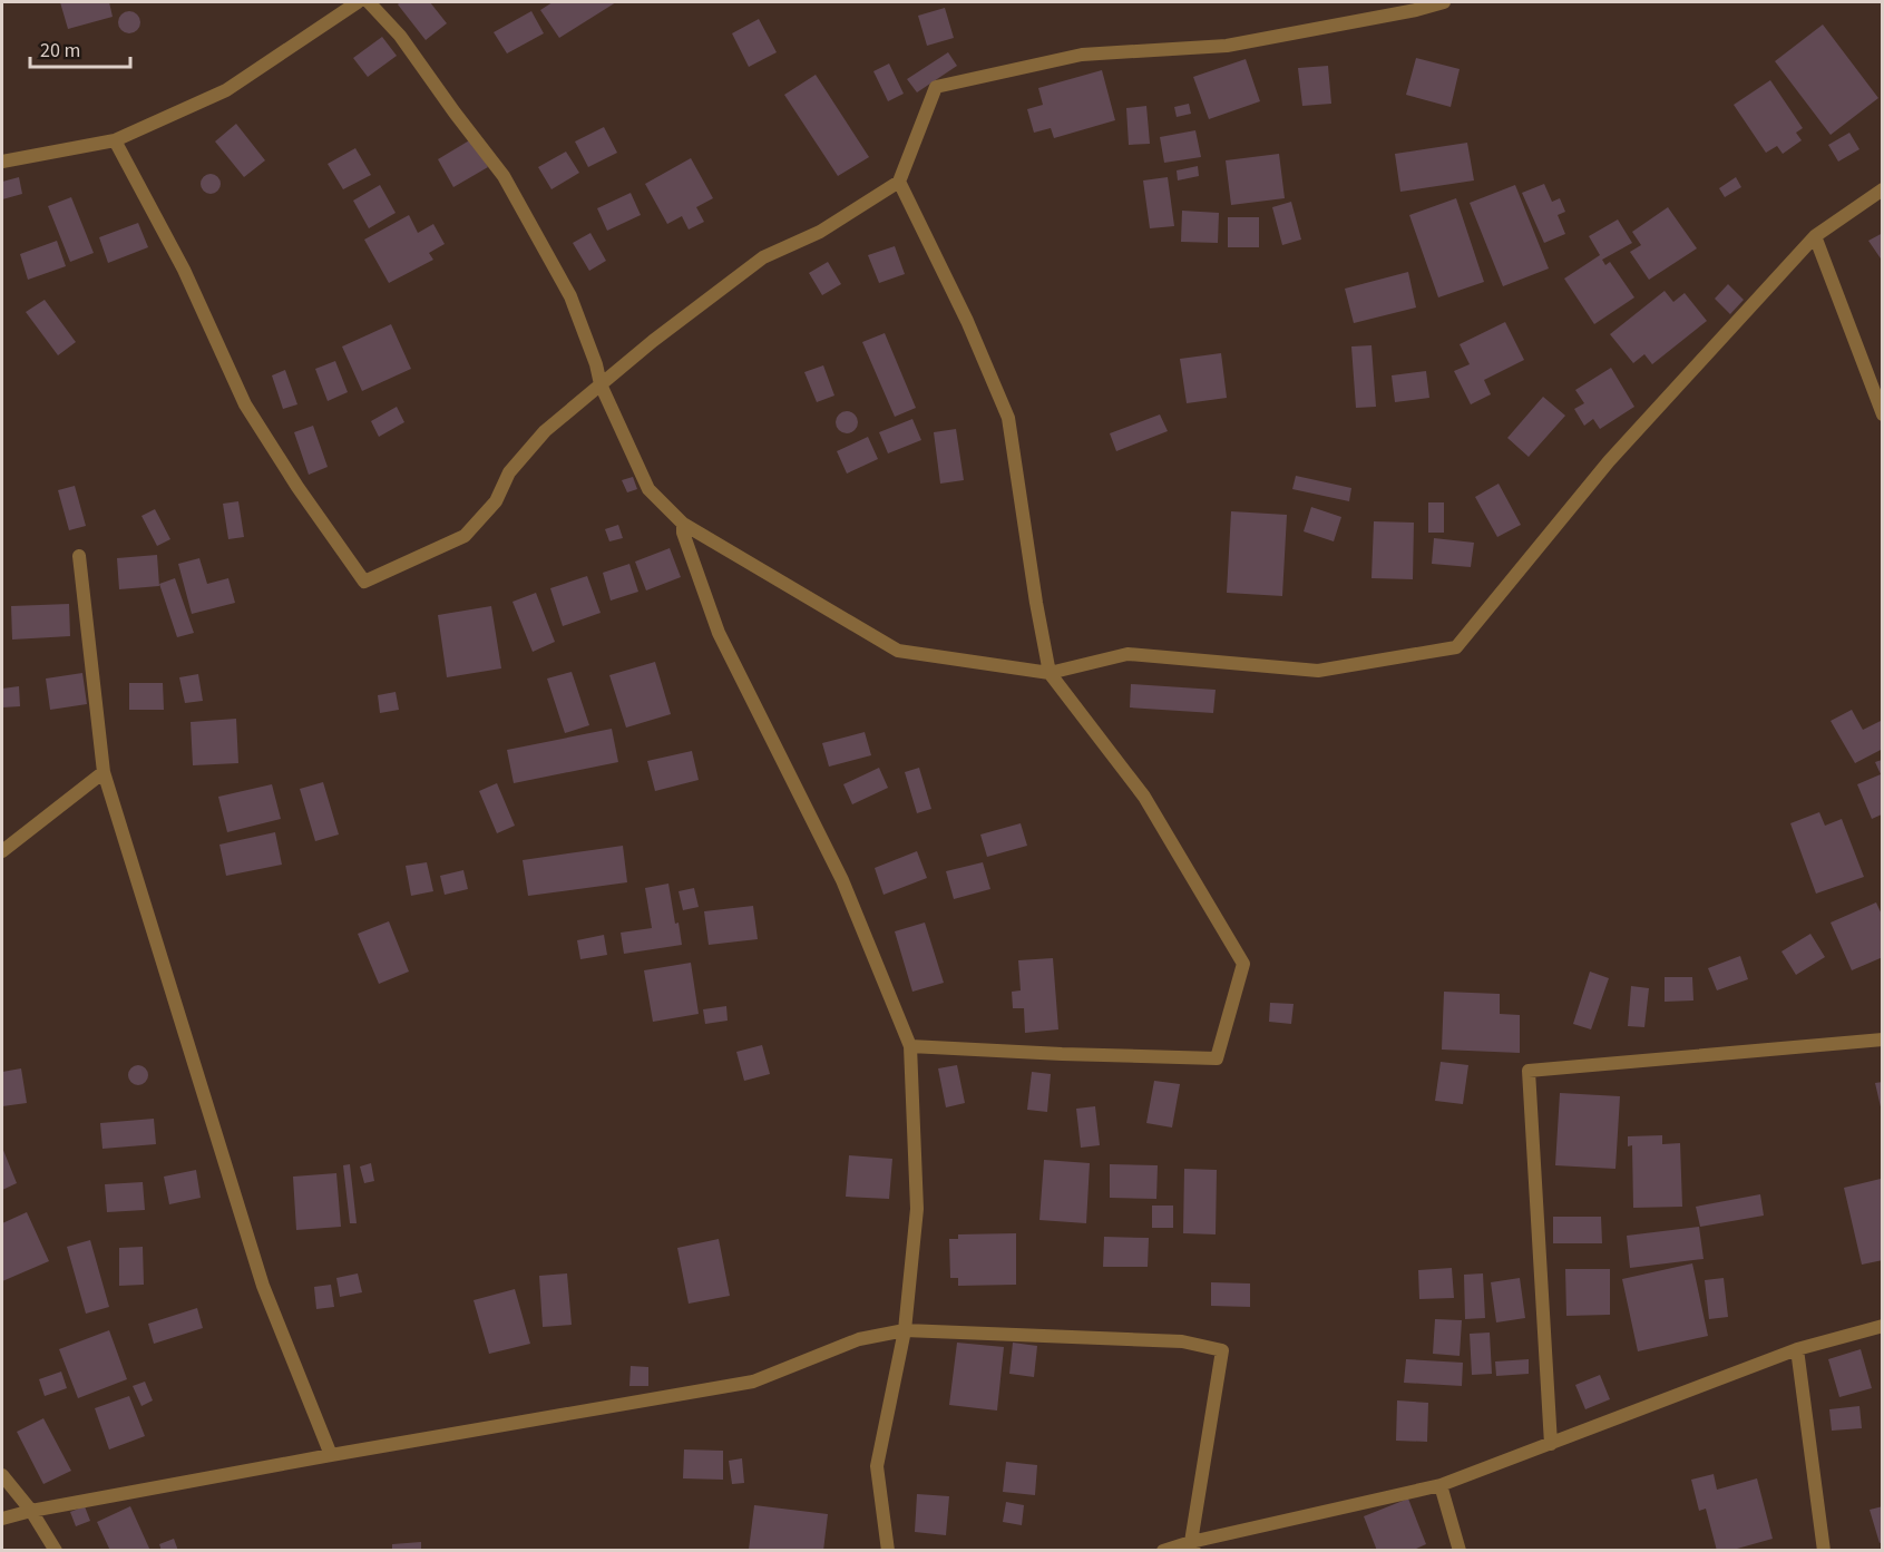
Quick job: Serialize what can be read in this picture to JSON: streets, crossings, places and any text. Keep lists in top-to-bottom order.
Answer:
{
  "scale_bar": "20 m"
}
